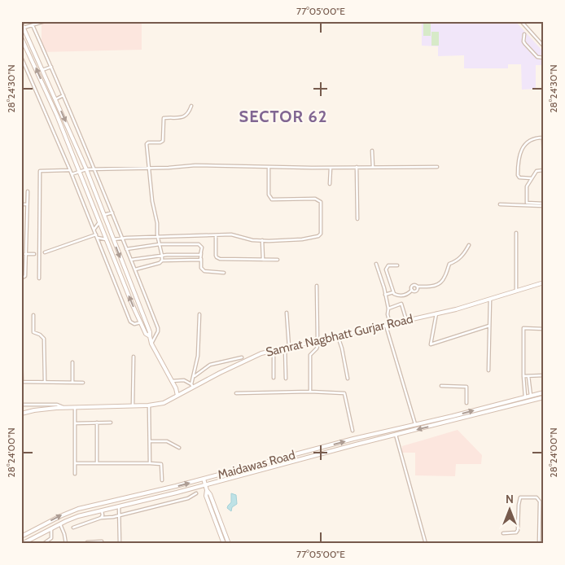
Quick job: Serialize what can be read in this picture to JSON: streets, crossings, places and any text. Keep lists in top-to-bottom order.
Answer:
{
  "streets": {
    "street": ["Samrat Nagbhatt Gurjar Road", "Maidawas Road"]
  },
  "districts": ["SECTOR 62"],
  "north": "top",
  "coordinates": ["77°05'00\"E", "28°24'30\"N", "28°24'00\"N"]
}
